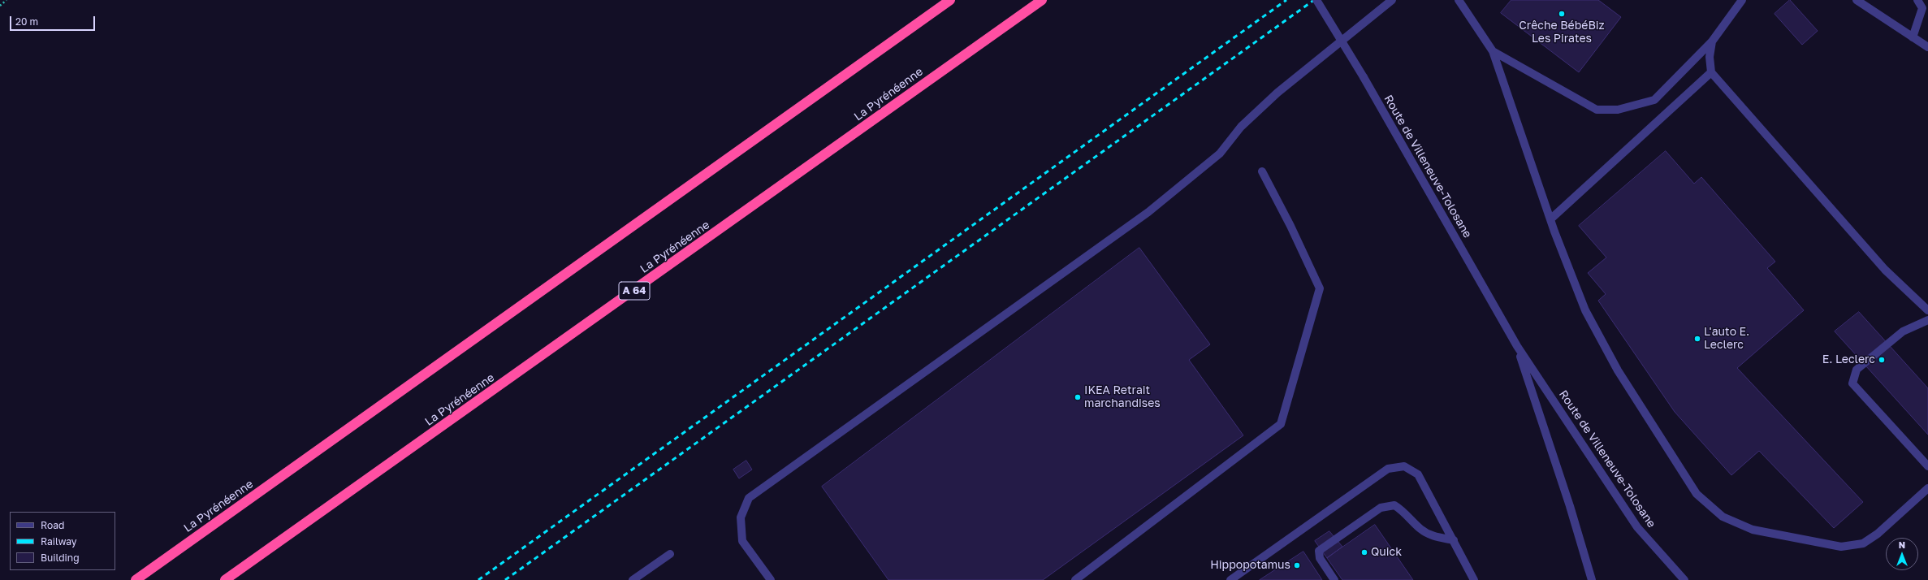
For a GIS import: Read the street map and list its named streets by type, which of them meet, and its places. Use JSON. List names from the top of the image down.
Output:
{
  "streets": {
    "highway": ["La Pyrénéenne", "A 64"],
    "street": ["Route de Villeneuve-Tolosane"]
  },
  "places": [
    "Crêche BébéBiz Les Pirates",
    "L'auto E. Leclerc",
    "E. Leclerc",
    "IKEA Retrait marchandises",
    "Quick",
    "Hippopotamus"
  ],
  "legend": ["Road", "Railway", "Building"],
  "scale_bar": "20 m",
  "north": "top"
}
